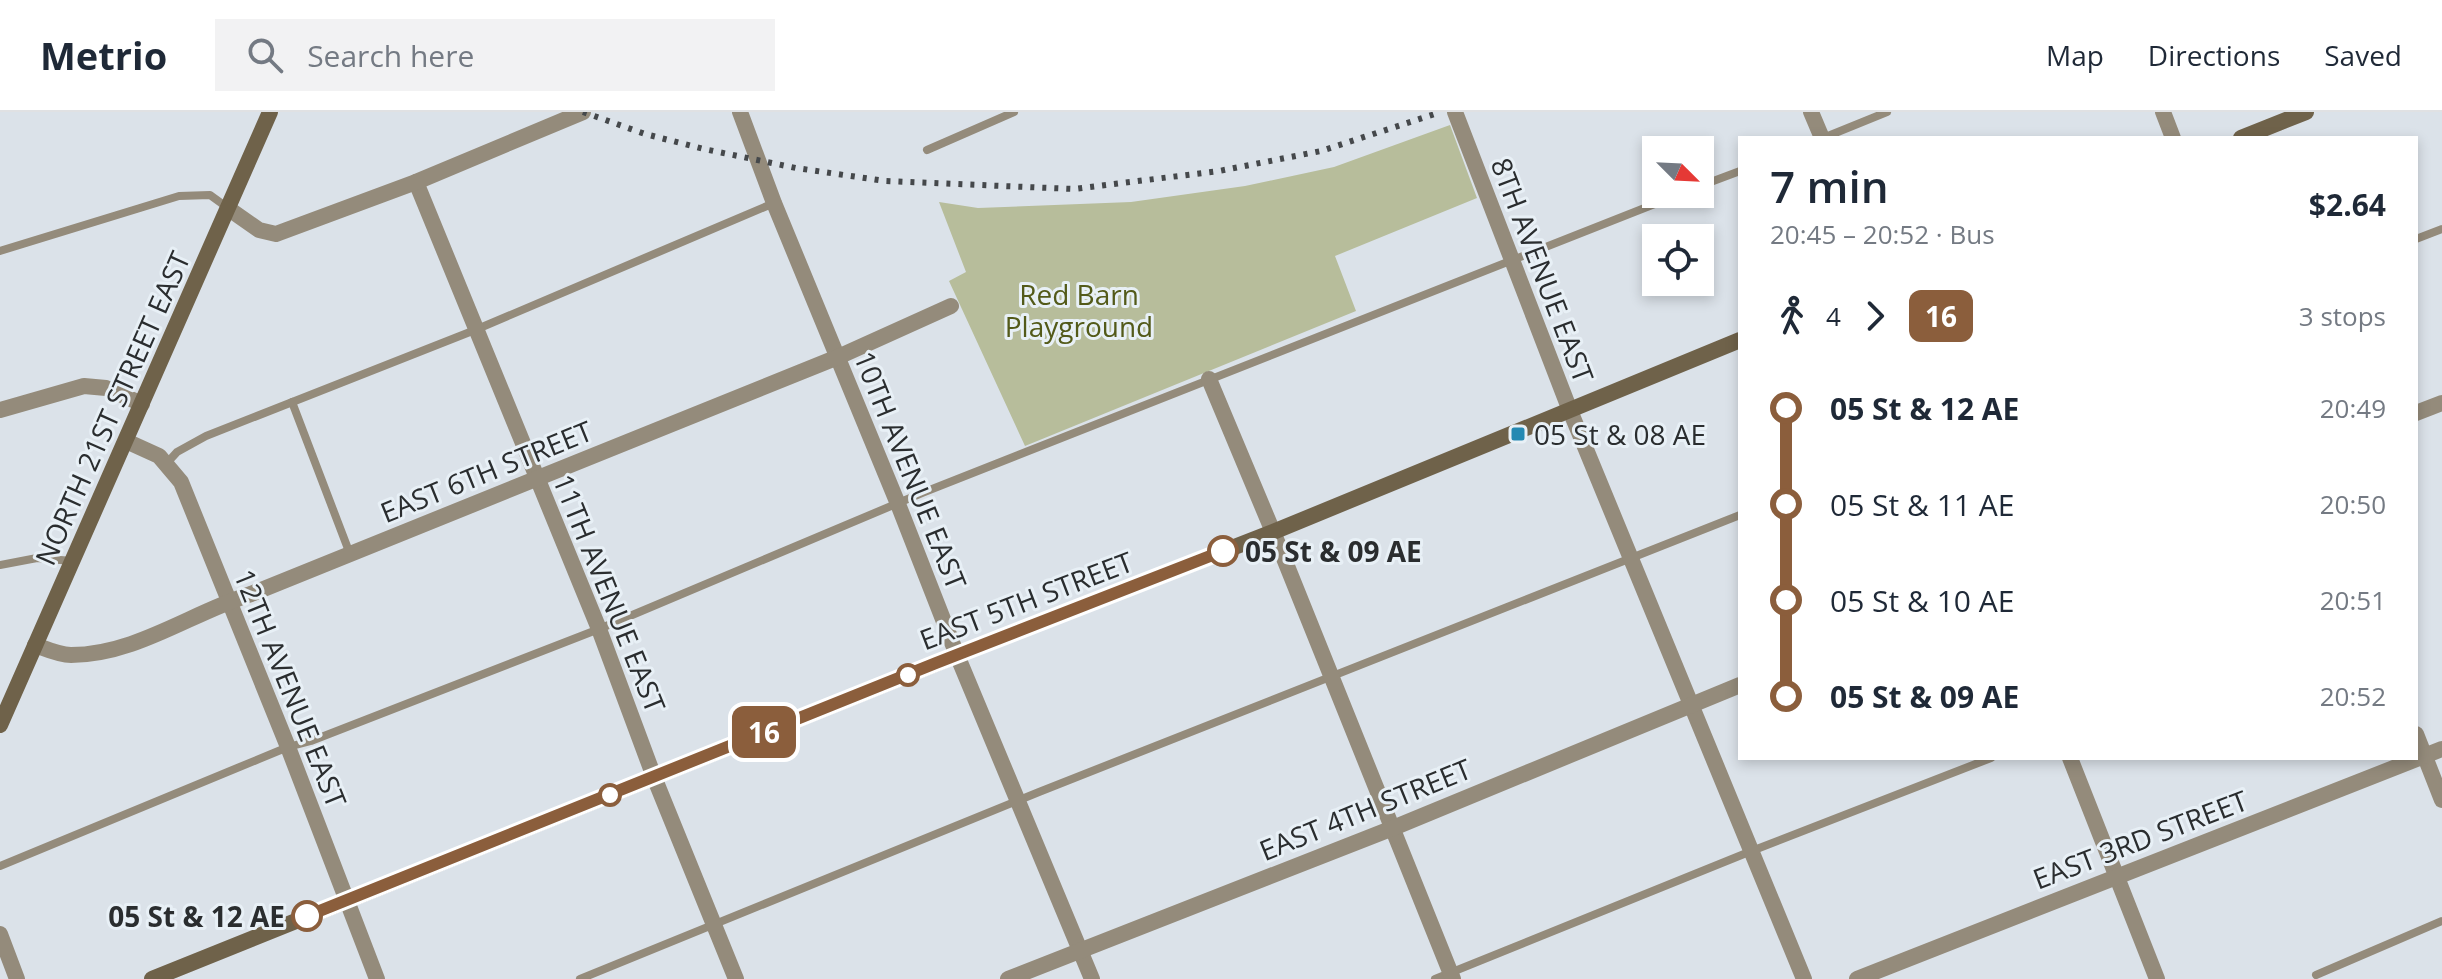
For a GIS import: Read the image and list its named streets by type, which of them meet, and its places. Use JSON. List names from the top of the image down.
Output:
{
  "streets": {
    "street": [
      "8TH AVENUE EAST",
      "NORTH 21ST STREET EAST",
      "10TH AVENUE EAST",
      "EAST 6TH STREET",
      "11TH AVENUE EAST",
      "EAST 5TH STREET",
      "12TH AVENUE EAST",
      "EAST 4TH STREET",
      "EAST 3RD STREET"
    ]
  },
  "crossings": [
    ["8TH AVENUE EAST", "EAST 5TH STREET"],
    ["8TH AVENUE EAST", "EAST 4TH STREET"],
    ["NORTH 21ST STREET EAST", "EAST 6TH STREET"],
    ["10TH AVENUE EAST", "EAST 6TH STREET"],
    ["10TH AVENUE EAST", "EAST 5TH STREET"],
    ["10TH AVENUE EAST", "EAST 4TH STREET"],
    ["EAST 6TH STREET", "11TH AVENUE EAST"],
    ["EAST 6TH STREET", "12TH AVENUE EAST"],
    ["11TH AVENUE EAST", "EAST 5TH STREET"],
    ["EAST 5TH STREET", "12TH AVENUE EAST"]
  ],
  "parks": ["Red Barn Playground"],
  "places": {
    "transit": ["05 St & 08 AE"],
    "other": ["05 St & 09 AE", "05 St & 12 AE"]
  },
  "lines": ["bus line 16"],
  "north": "bottom right",
  "page": {
    "header": "Metrio",
    "search": "Search here",
    "nav": ["Map", "Directions", "Saved"],
    "on_map": "16",
    "heading": ["7 min", "20:45 – 20:52 · Bus", "$2.64"],
    "legs": ["4", "16", "3 stops"],
    "list": [
      {
        "name": "05 St & 12 AE",
        "value": "20:49"
      },
      {
        "name": "05 St & 11 AE",
        "value": "20:50"
      },
      {
        "name": "05 St & 10 AE",
        "value": "20:51"
      },
      {
        "name": "05 St & 09 AE",
        "value": "20:52"
      }
    ]
  }
}
